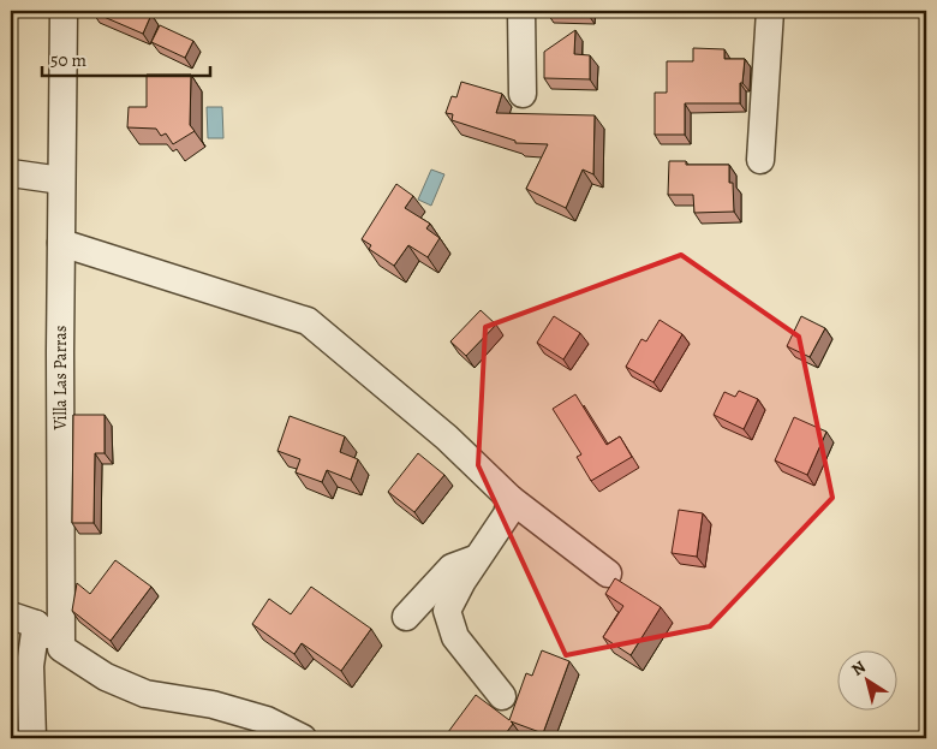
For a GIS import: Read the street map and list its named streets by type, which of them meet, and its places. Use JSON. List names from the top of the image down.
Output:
{
  "streets": {
    "street": ["Villa Las Parras"]
  },
  "scale_bar": "50 m",
  "north": "top left"
}
